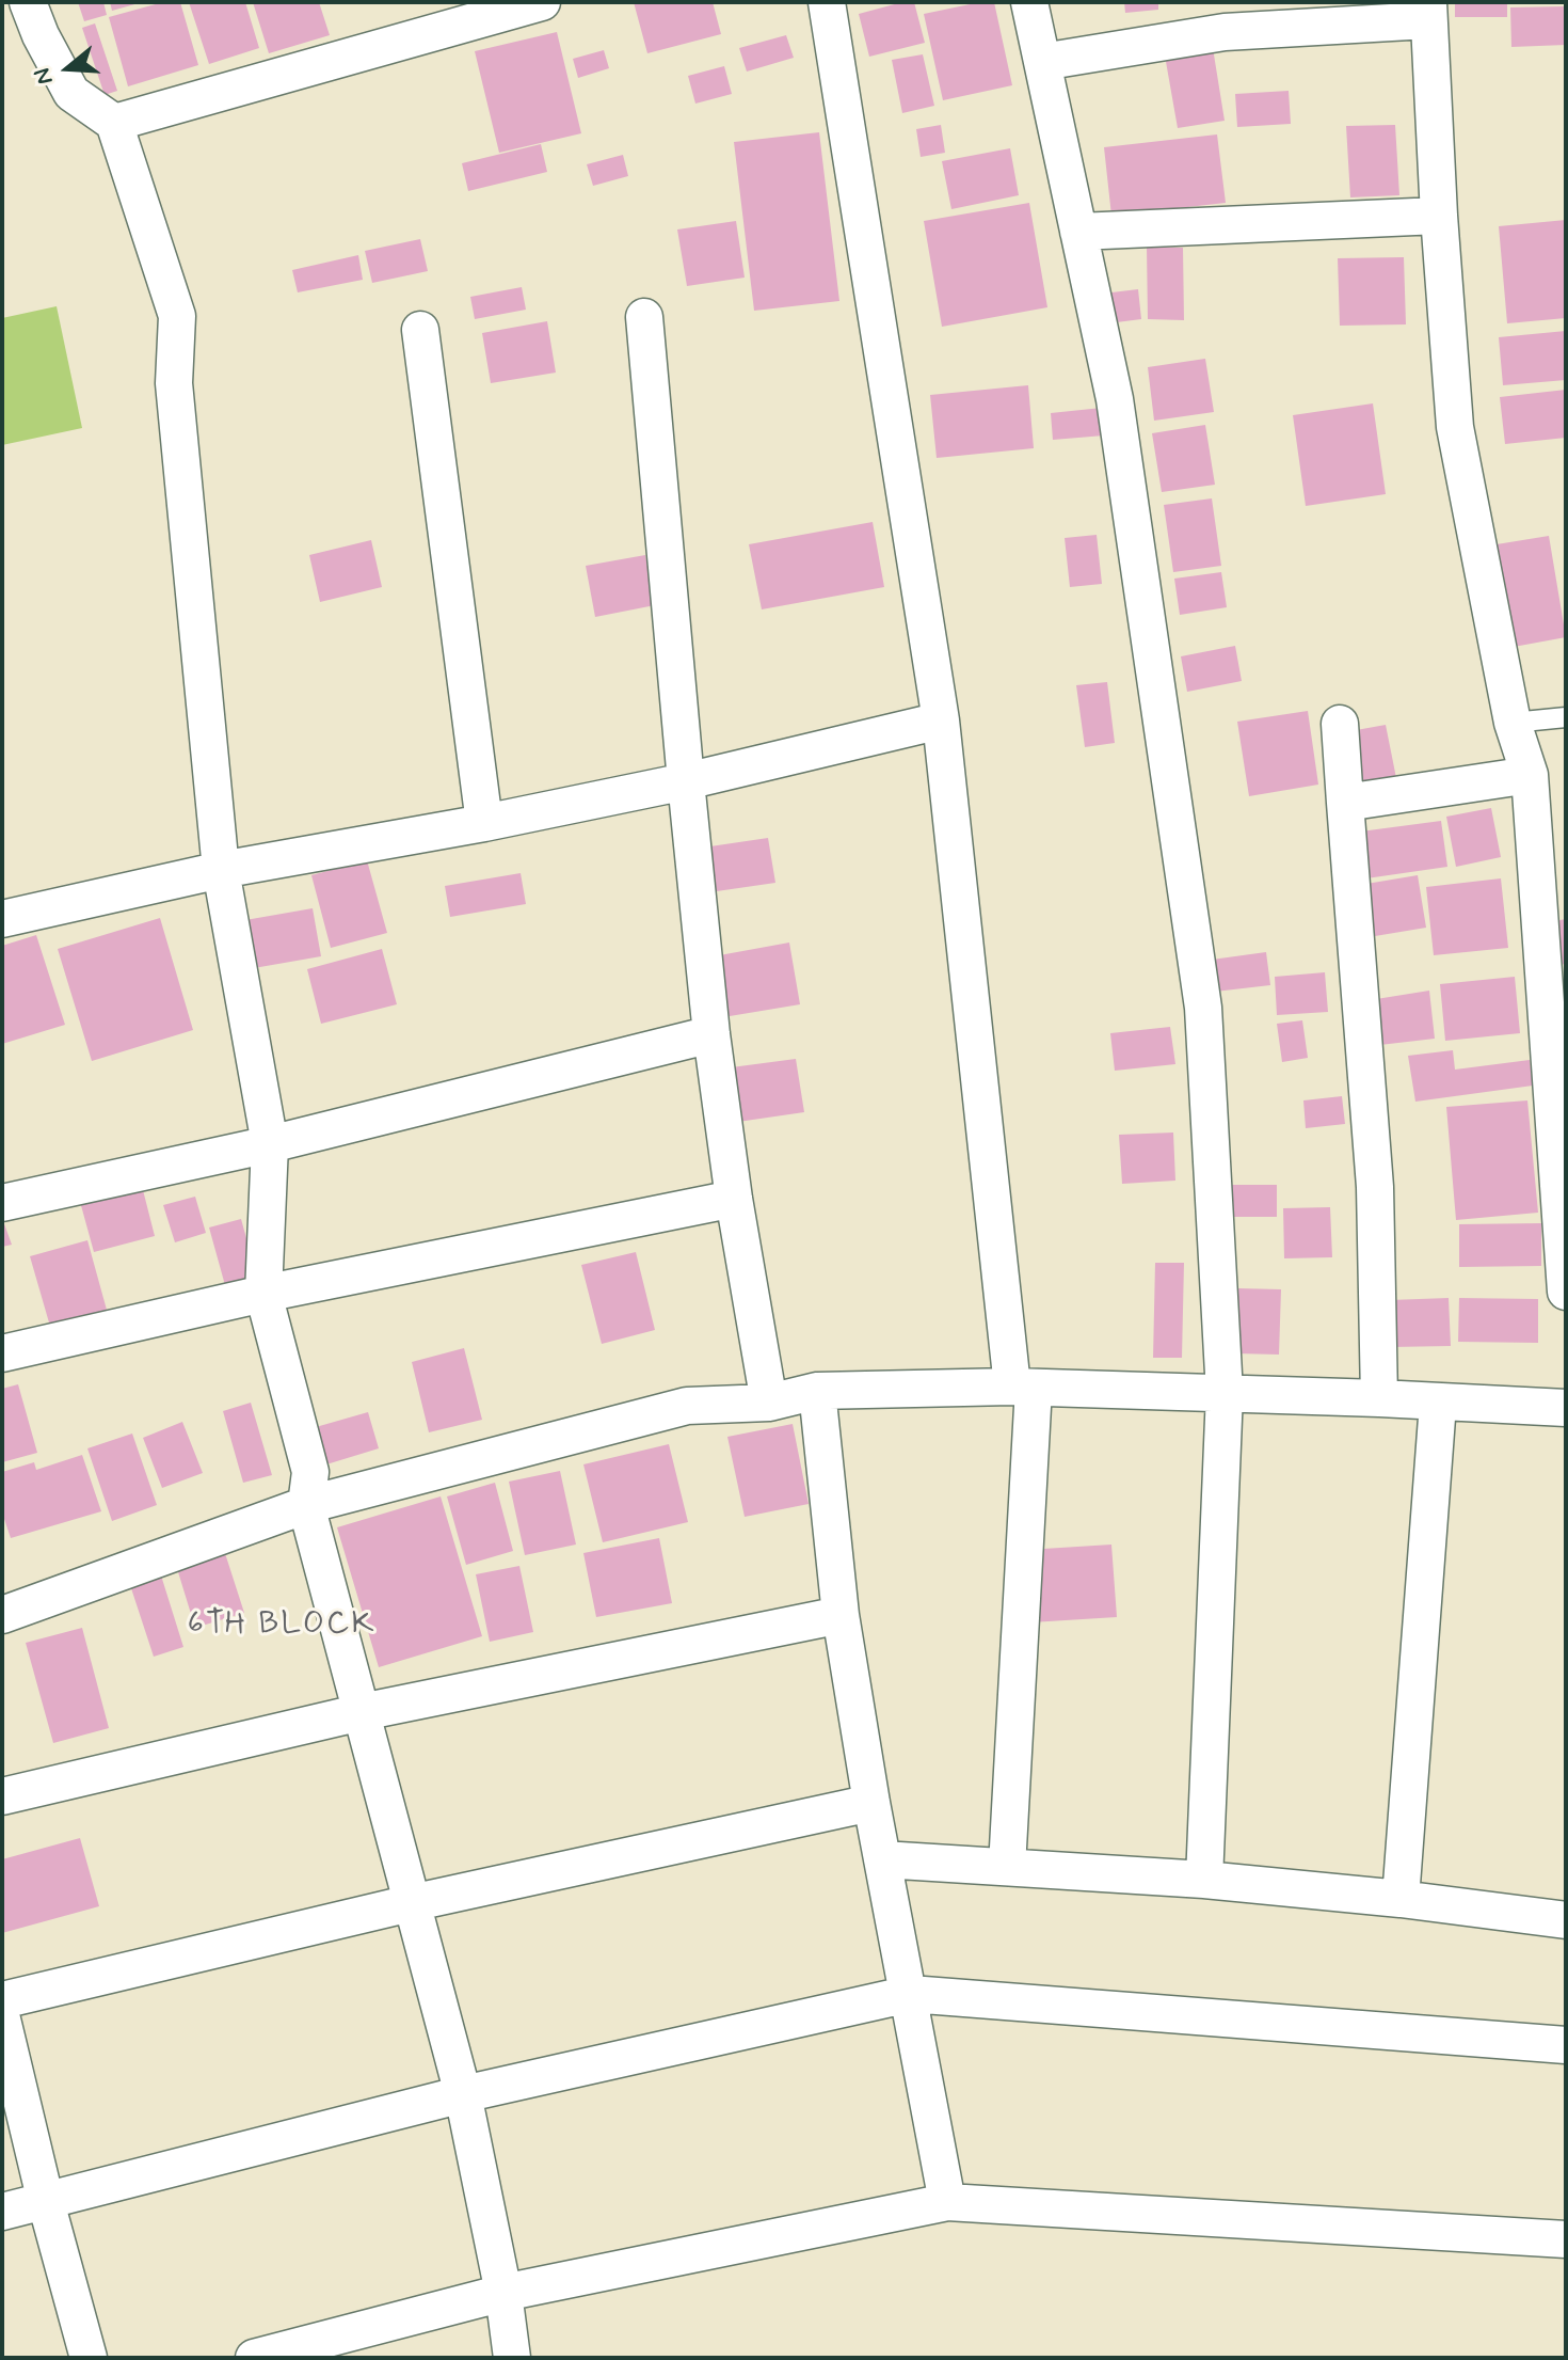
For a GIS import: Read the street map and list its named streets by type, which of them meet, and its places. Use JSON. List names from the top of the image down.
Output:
{
  "districts": ["6TH BLOCK"],
  "north": "left"
}
